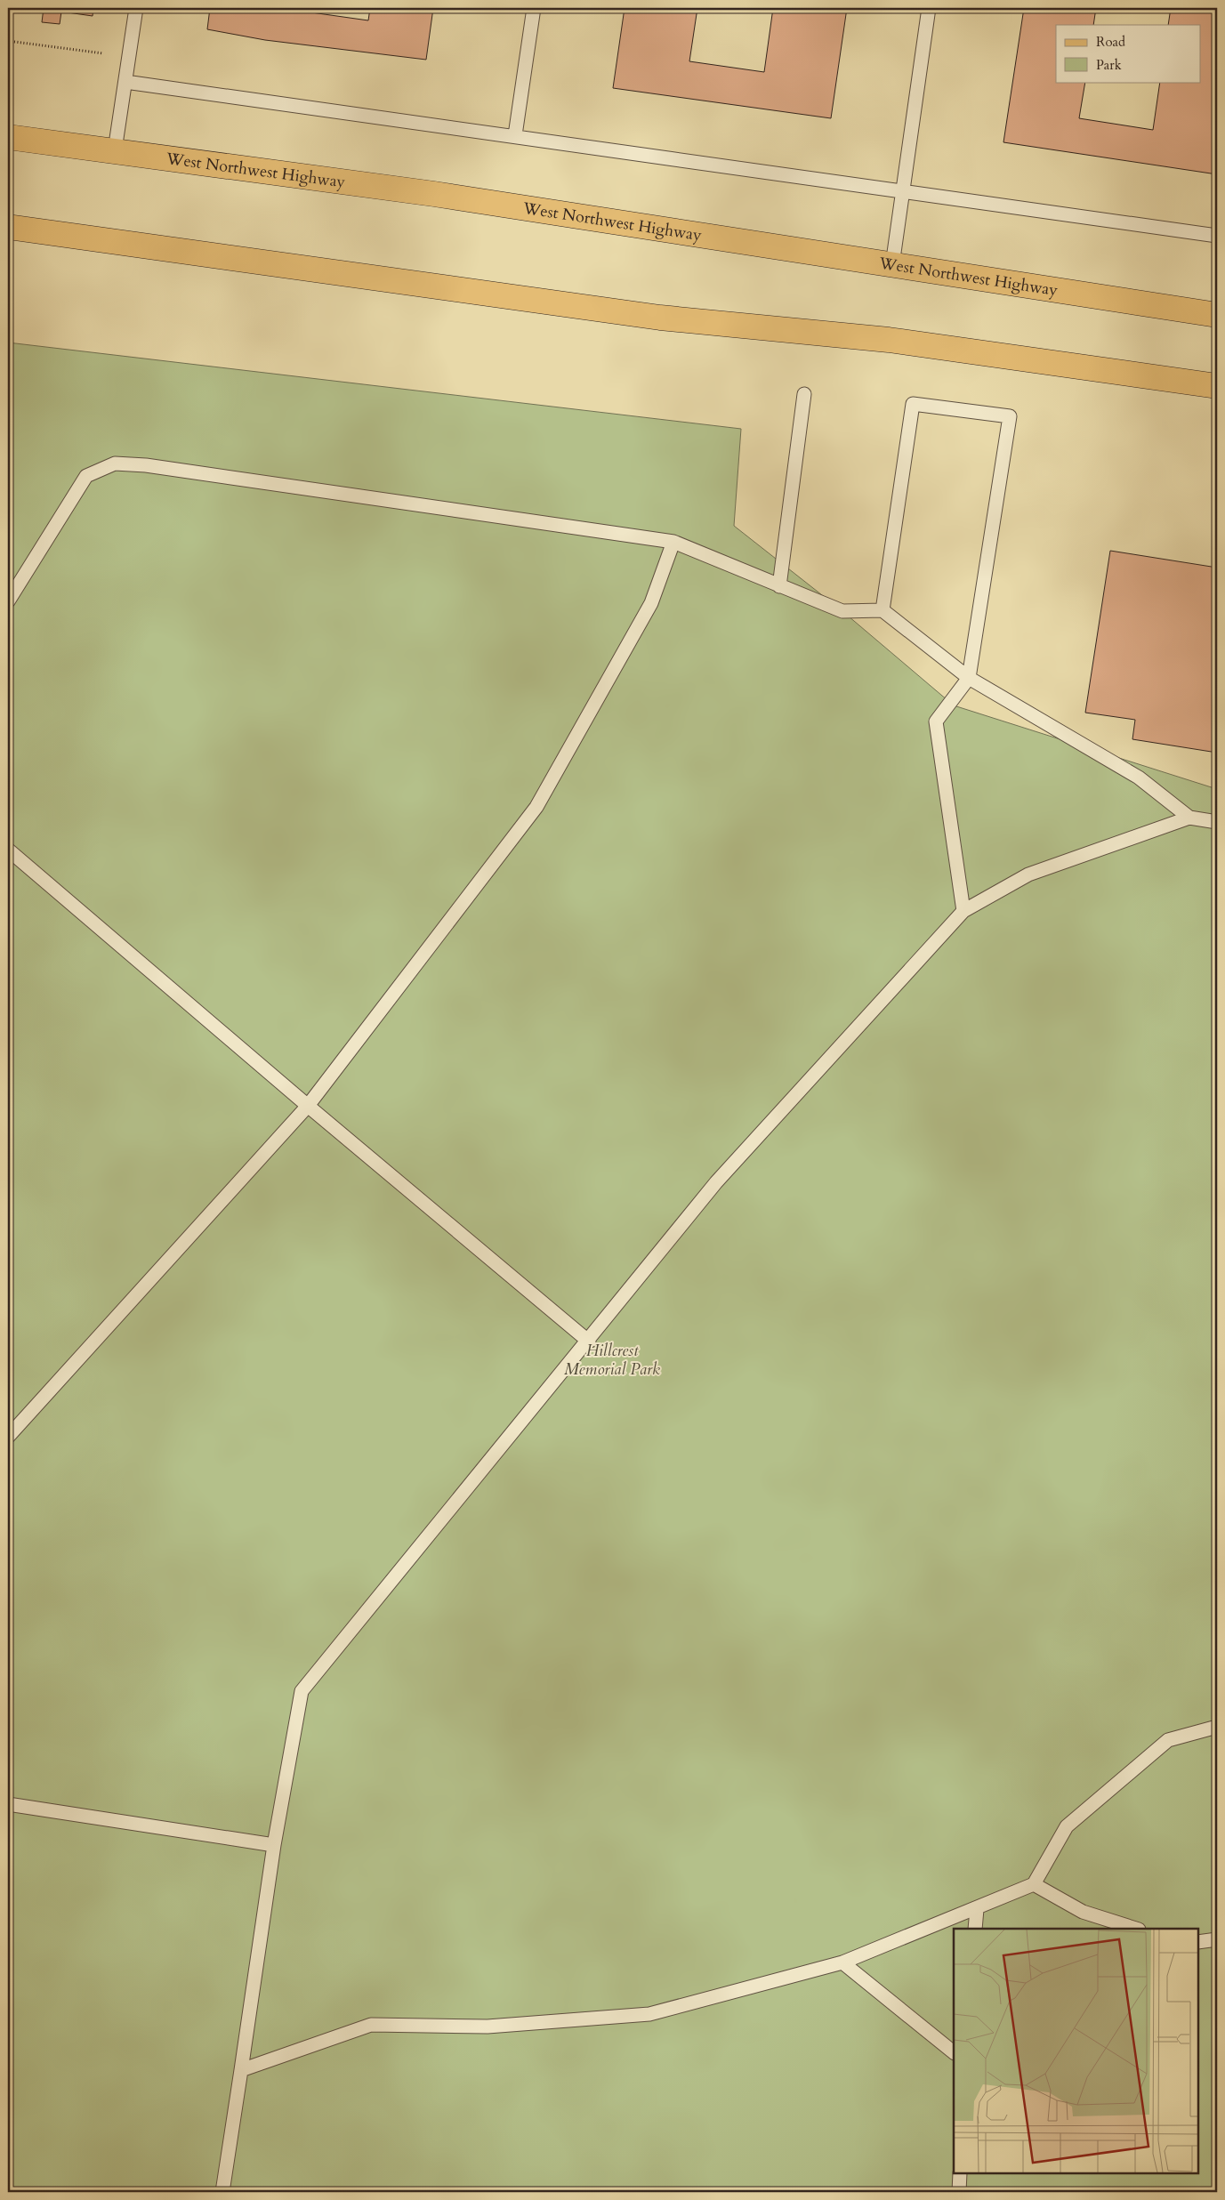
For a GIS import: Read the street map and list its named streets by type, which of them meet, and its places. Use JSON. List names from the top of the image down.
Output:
{
  "streets": {
    "main road": ["West Northwest Highway"]
  },
  "parks": ["Hillcrest Memorial Park"],
  "legend": ["Road", "Park"]
}
